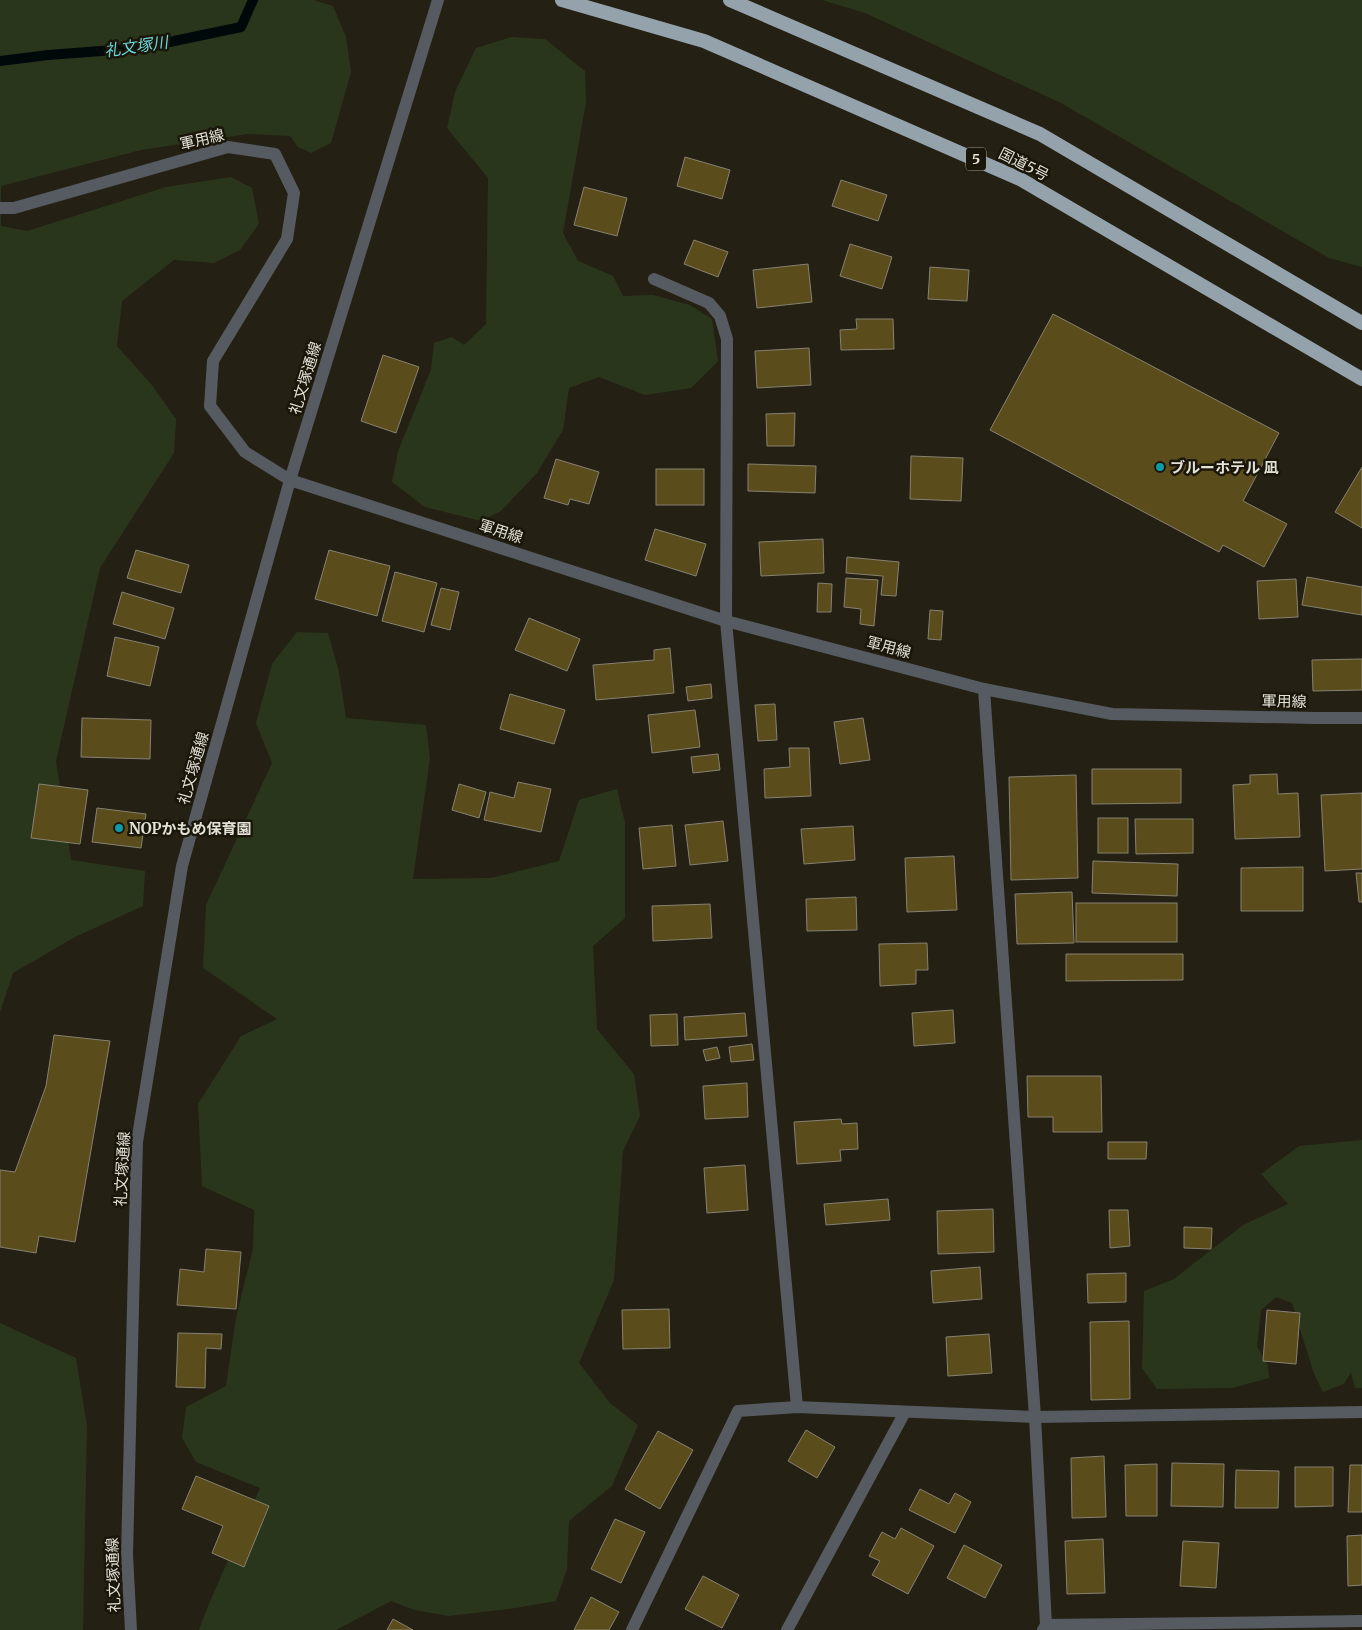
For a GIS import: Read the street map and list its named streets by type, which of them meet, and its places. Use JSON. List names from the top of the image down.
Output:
{
  "streets": {
    "highway": ["5", "国道5号"],
    "street": ["軍用線", "礼文塚通線"]
  },
  "crossings": [
    ["軍用線", "礼文塚通線"]
  ],
  "water": ["礼文塚川"],
  "places": ["ブルーホテル 凪", "NOPかもめ保育園"]
}
